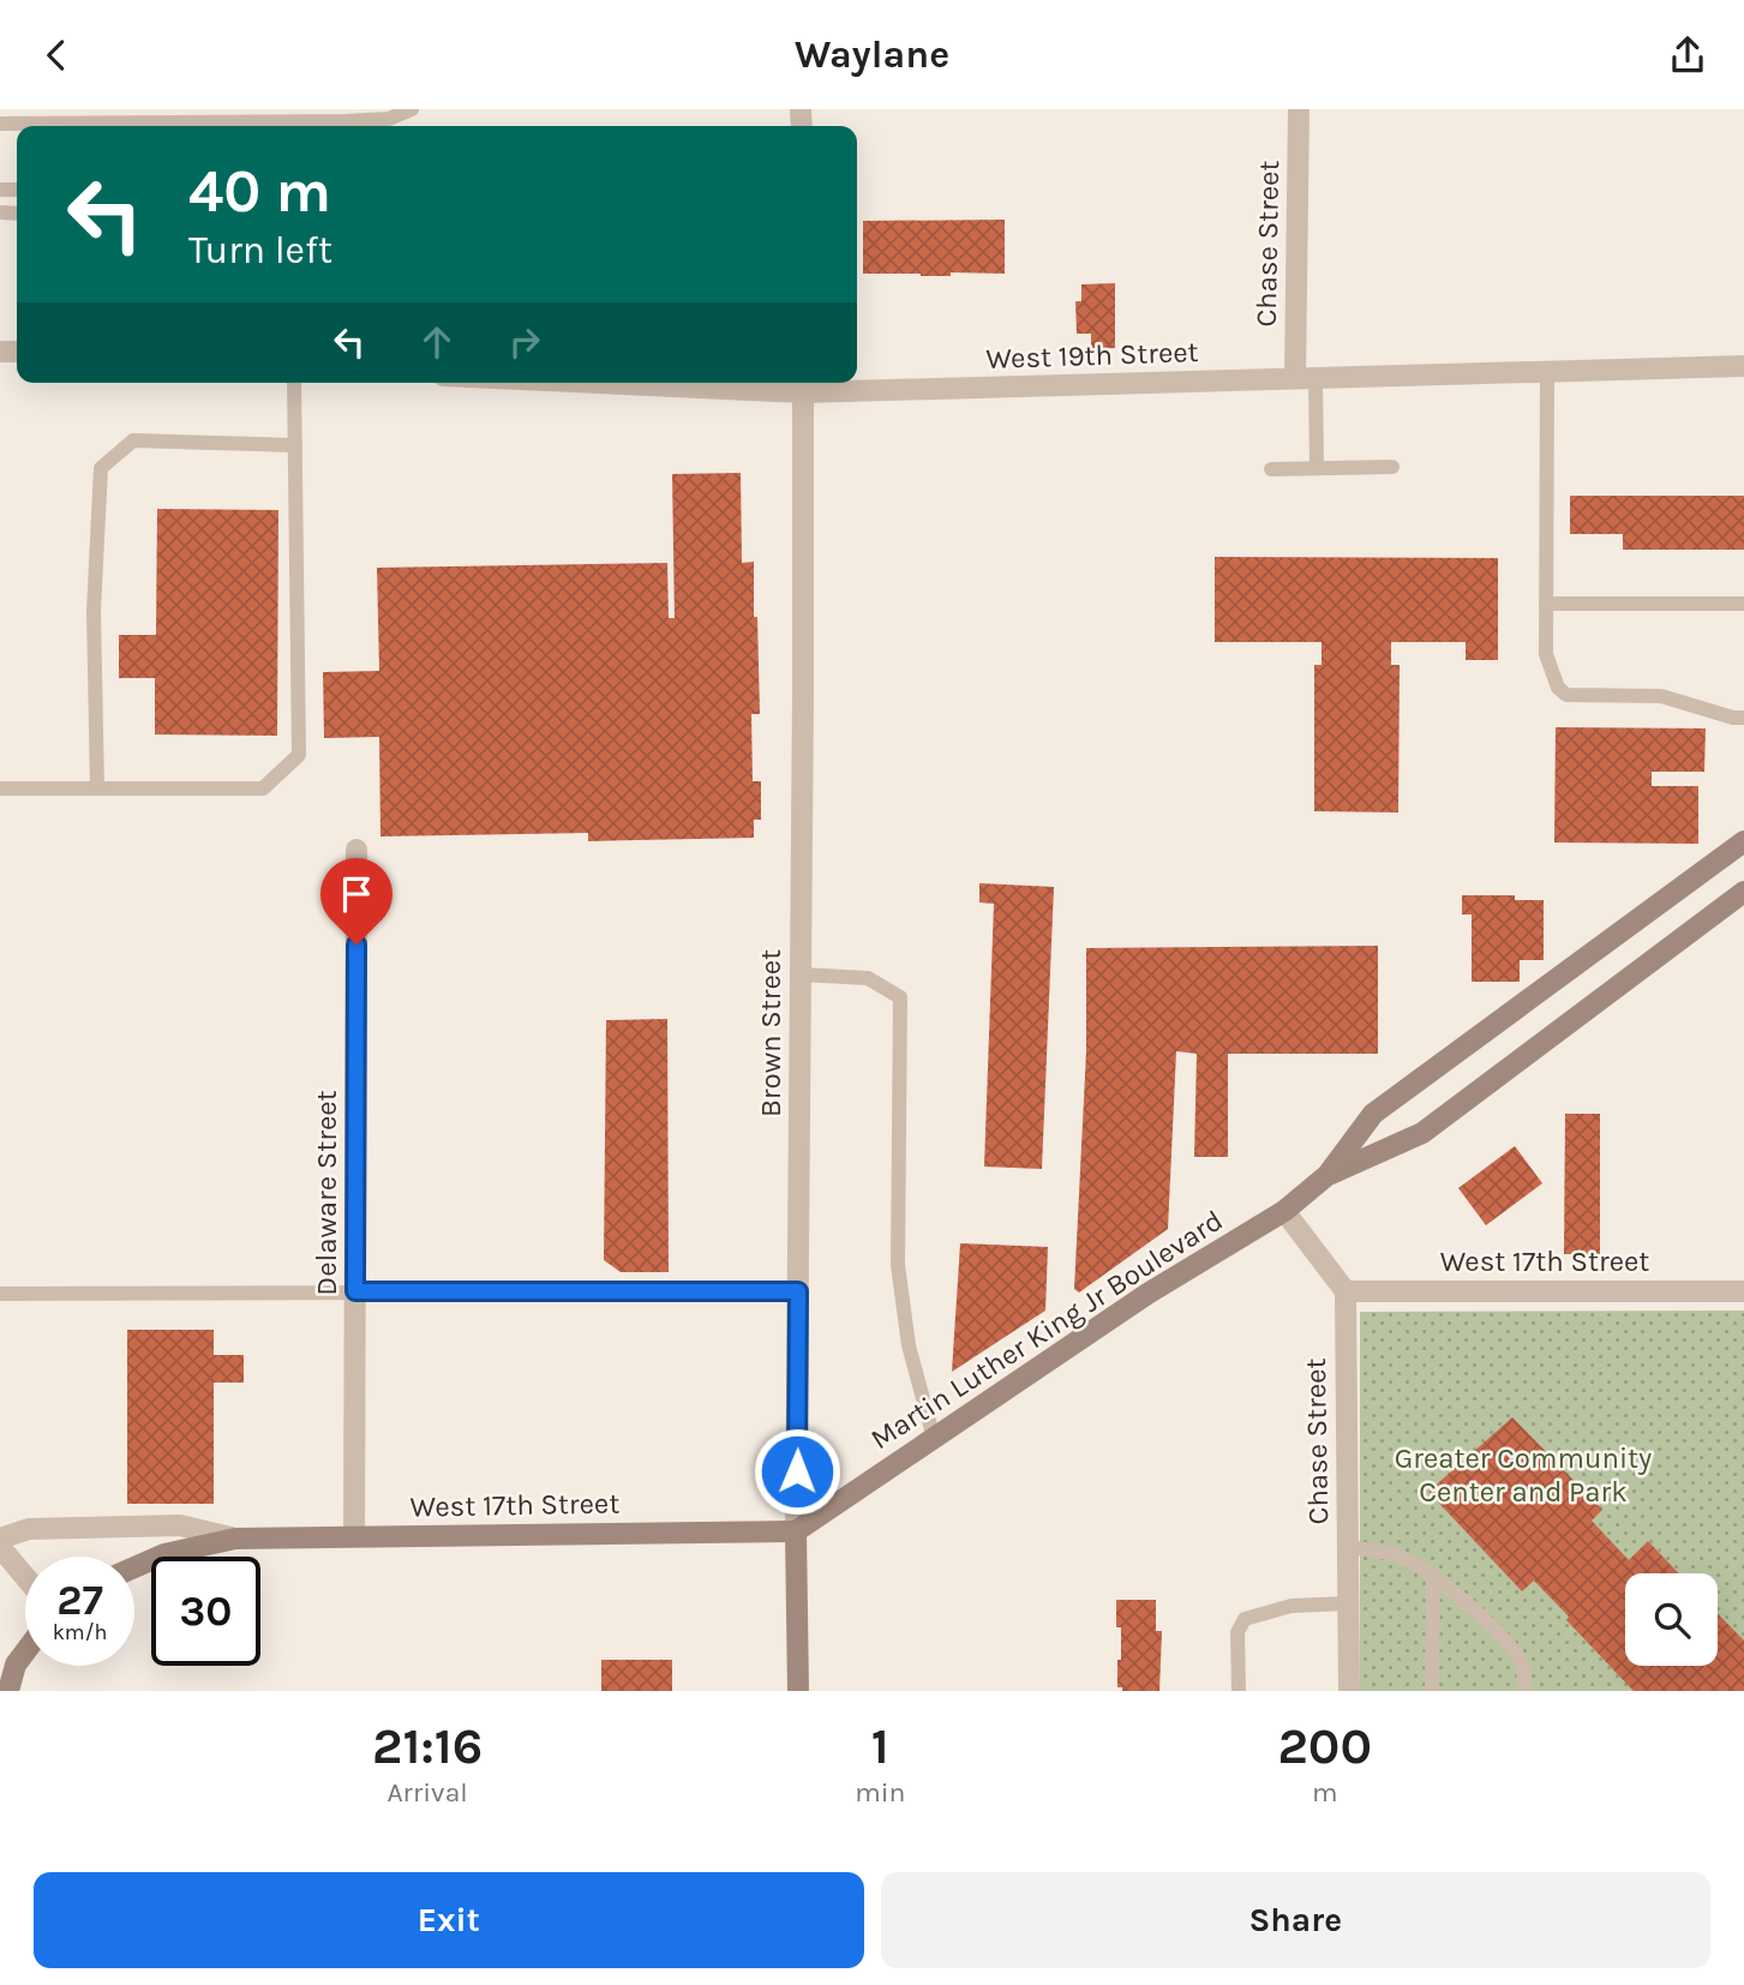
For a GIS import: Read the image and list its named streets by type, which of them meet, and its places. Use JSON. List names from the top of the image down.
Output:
{
  "streets": {
    "main road": ["Brown Street", "West 17th Street", "Martin Luther King Jr Boulevard"],
    "street": ["Chase Street", "West 19th Street", "Delaware Street"]
  },
  "crossings": [
    ["Chase Street", "West 19th Street"],
    ["Chase Street", "West 17th Street"],
    ["West 19th Street", "Brown Street"],
    ["Brown Street", "West 17th Street"],
    ["Brown Street", "Martin Luther King Jr Boulevard"],
    ["Delaware Street", "West 17th Street"],
    ["West 17th Street", "Martin Luther King Jr Boulevard"]
  ],
  "parks": ["Greater Community Center and Park"],
  "page": {
    "header": "Waylane",
    "turn": ["40 m", "Turn left"],
    "speed": "27 km/h",
    "limit": "30",
    "eta": [
      "21:16",
      "Arrival",
      "1",
      "min",
      "200",
      "m"
    ],
    "buttons": ["Exit", "Share"]
  }
}
